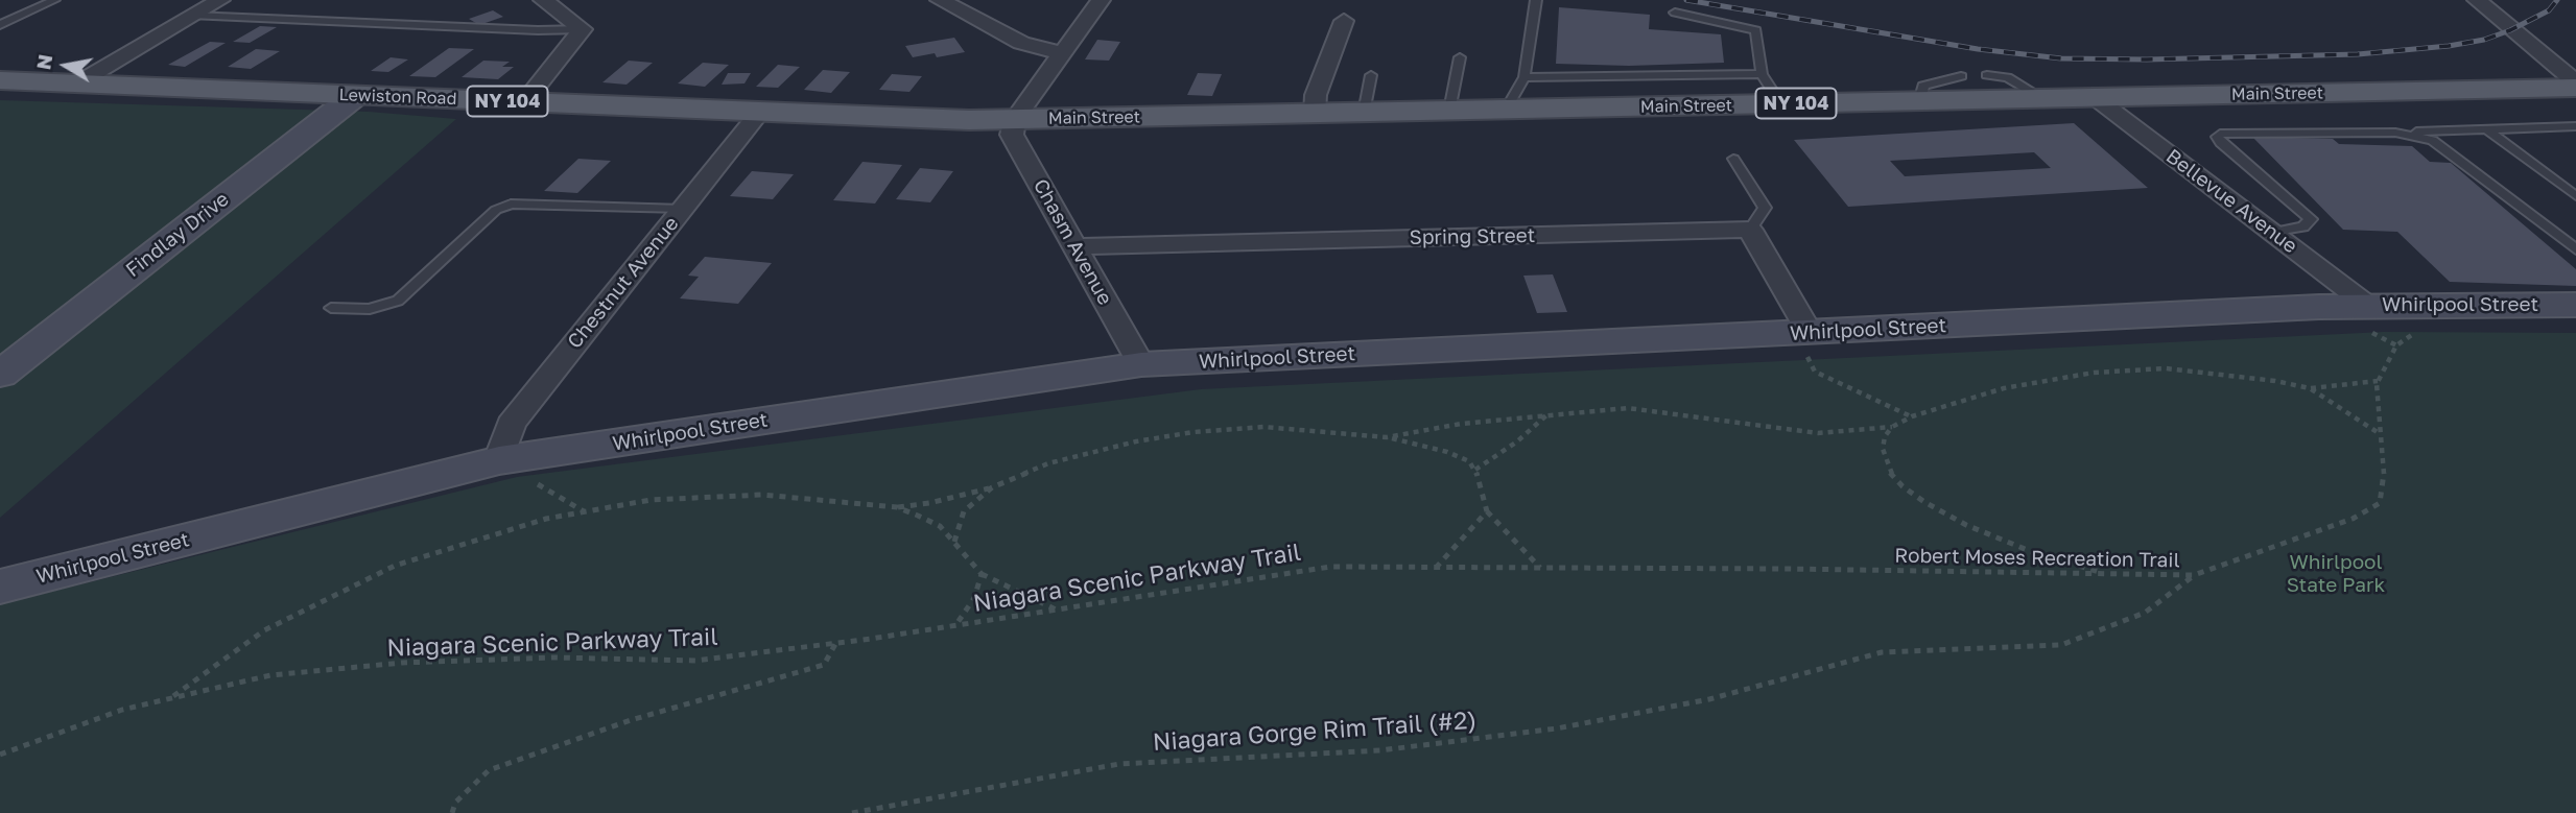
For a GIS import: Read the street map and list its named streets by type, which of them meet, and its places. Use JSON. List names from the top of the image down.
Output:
{
  "streets": {
    "main road": ["Main Street", "Lewiston Road", "NY 104"],
    "street": [
      "Bellevue Avenue",
      "Findlay Drive",
      "Spring Street",
      "Chasm Avenue",
      "Chestnut Avenue",
      "Whirlpool Street"
    ],
    "path": ["Robert Moses Recreation Trail", "Niagara Scenic Parkway Trail", "Niagara Gorge Rim Trail (#2)"]
  },
  "crossings": [
    ["Main Street", "Lewiston Road"],
    ["Main Street", "Bellevue Avenue"],
    ["Main Street", "Chasm Avenue"],
    ["Lewiston Road", "Findlay Drive"],
    ["Lewiston Road", "Chasm Avenue"],
    ["Lewiston Road", "Chestnut Avenue"],
    ["Bellevue Avenue", "Whirlpool Street"],
    ["Spring Street", "Chasm Avenue"],
    ["Chasm Avenue", "Whirlpool Street"],
    ["Chestnut Avenue", "Whirlpool Street"],
    ["Robert Moses Recreation Trail", "Niagara Scenic Parkway Trail"],
    ["Robert Moses Recreation Trail", "Niagara Gorge Rim Trail (#2)"]
  ],
  "parks": ["Whirlpool State Park"],
  "north": "left"
}
